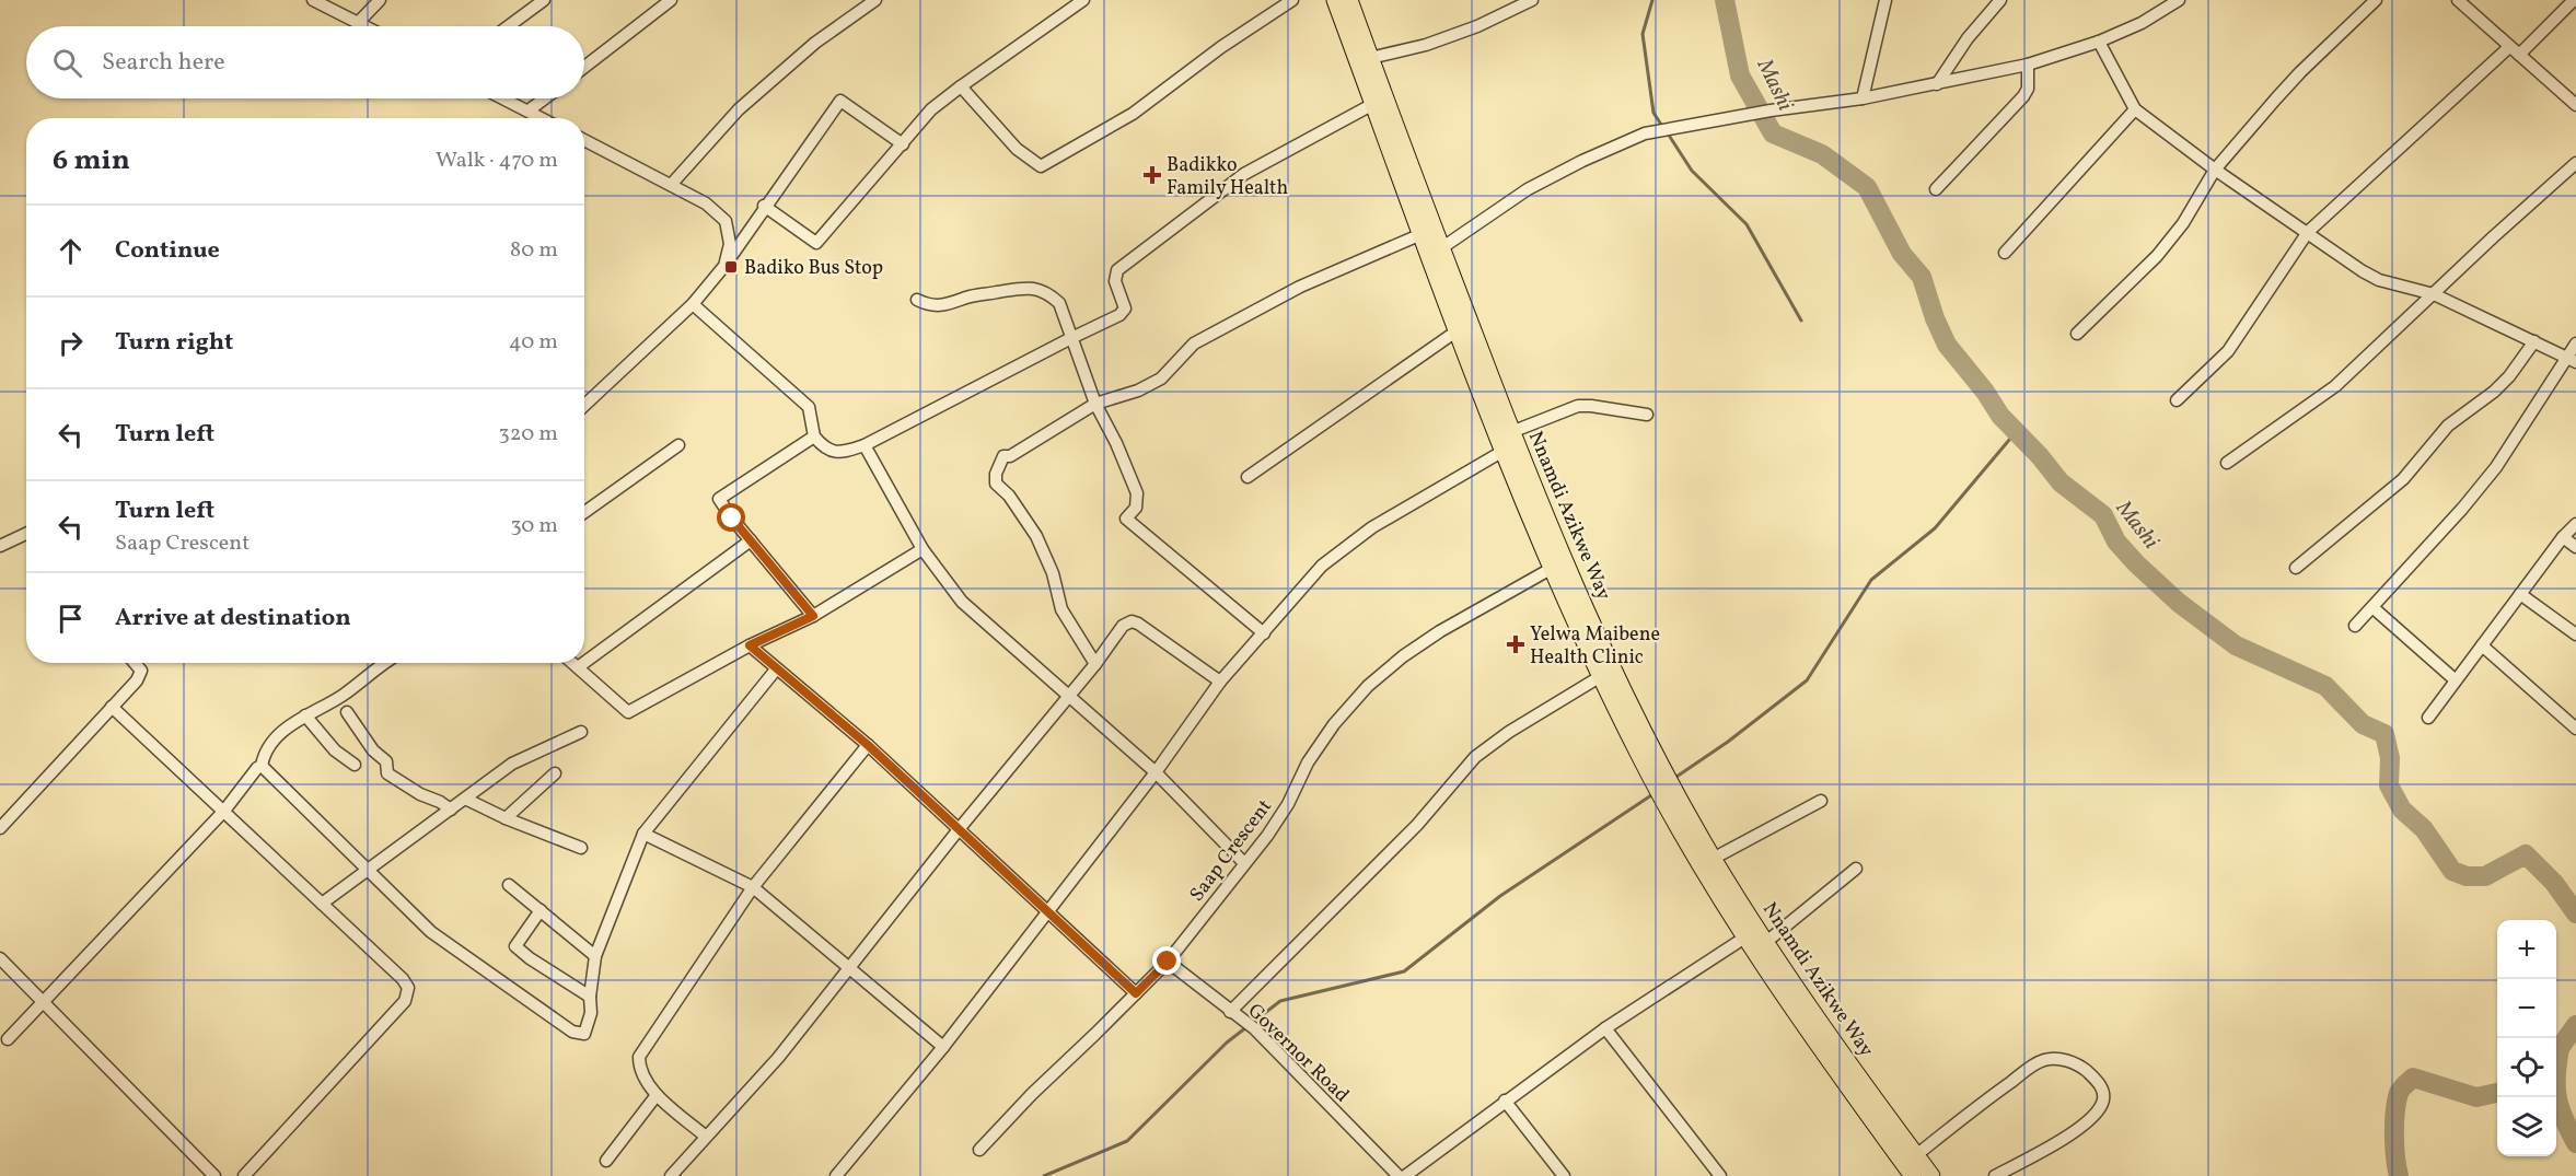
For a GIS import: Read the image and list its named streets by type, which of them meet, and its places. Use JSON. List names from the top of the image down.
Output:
{
  "streets": {
    "highway": ["Nnamdi Azikwe Way"],
    "street": ["Saap Crescent", "Governor Road"]
  },
  "crossings": [
    ["Nnamdi Azikwe Way", "Saap Crescent"],
    ["Saap Crescent", "Governor Road"]
  ],
  "water": ["Mashi"],
  "places": {
    "health": ["Badikko Family Health", "Yelwa Maibene Health Clinic"],
    "transit": ["Badiko Bus Stop"]
  },
  "page": {
    "search": "Search here",
    "heading": ["6 min", "Walk · 470 m"],
    "list": [
      ["Continue", "80 m"],
      ["Turn right", "40 m"],
      ["Turn left", "320 m"],
      ["Turn left", "Saap Crescent", "30 m"],
      "Arrive at destination"
    ],
    "map_buttons": ["+", "−"]
  }
}
